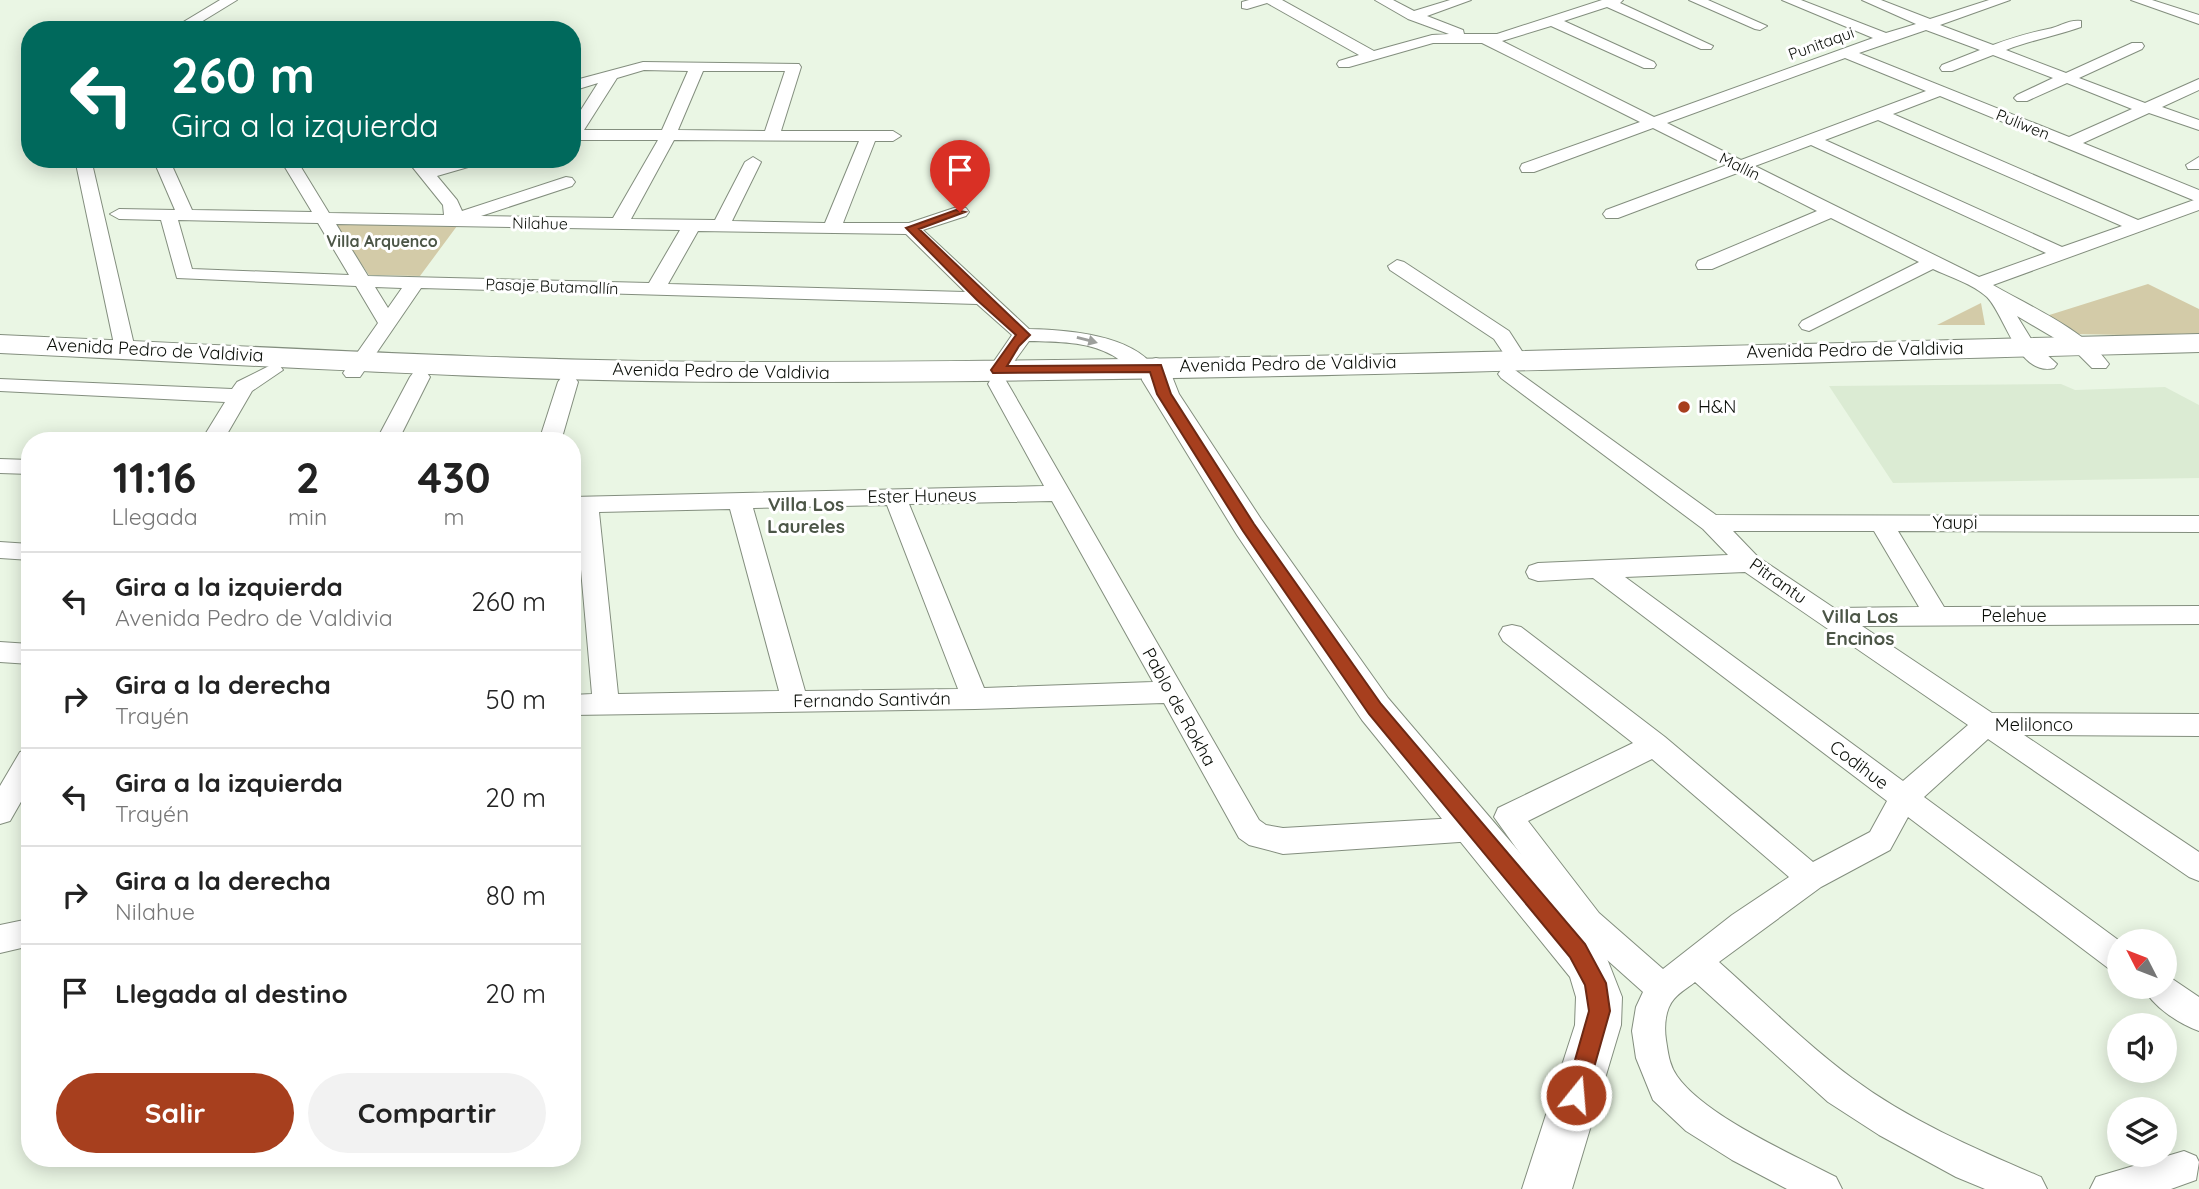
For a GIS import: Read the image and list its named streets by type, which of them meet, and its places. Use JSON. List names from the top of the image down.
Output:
{
  "streets": {
    "main road": ["Avenida Pedro de Valdivia"],
    "street": [
      "Punitaqui",
      "Puliwen",
      "Mallín",
      "Nilahue",
      "Pasaje Butamallín",
      "Ester Huneus",
      "Yaupi",
      "Pitrantu",
      "Pelehue",
      "Fernando Santiván",
      "Pablo de Rokha",
      "Melilonco",
      "Codihue"
    ]
  },
  "crossings": [
    ["Punitaqui", "Puliwen"],
    ["Punitaqui", "Mallín"],
    ["Mallín", "Avenida Pedro de Valdivia"],
    ["Nilahue", "Pasaje Butamallín"],
    ["Avenida Pedro de Valdivia", "Pitrantu"],
    ["Avenida Pedro de Valdivia", "Pablo de Rokha"],
    ["Ester Huneus", "Pablo de Rokha"],
    ["Yaupi", "Pitrantu"],
    ["Pitrantu", "Pelehue"],
    ["Pitrantu", "Melilonco"],
    ["Fernando Santiván", "Pablo de Rokha"],
    ["Melilonco", "Codihue"]
  ],
  "districts": ["Villa Arquenco", "Villa Los Laureles", "Villa Los Encinos"],
  "places": ["H&N"],
  "north": "top left",
  "page": {
    "turn": ["260 m", "Gira a la izquierda"],
    "eta": [
      "11:16",
      "Llegada",
      "2",
      "min",
      "430",
      "m"
    ],
    "list": [
      {
        "name": "Gira a la izquierda",
        "note": "Avenida Pedro de Valdivia",
        "value": "260 m"
      },
      {
        "name": "Gira a la derecha",
        "note": "Trayén",
        "value": "50 m"
      },
      {
        "name": "Gira a la izquierda",
        "note": "Trayén",
        "value": "20 m"
      },
      {
        "name": "Gira a la derecha",
        "note": "Nilahue",
        "value": "80 m"
      },
      {
        "name": "Llegada al destino",
        "value": "20 m"
      }
    ],
    "buttons": ["Salir", "Compartir"]
  }
}
